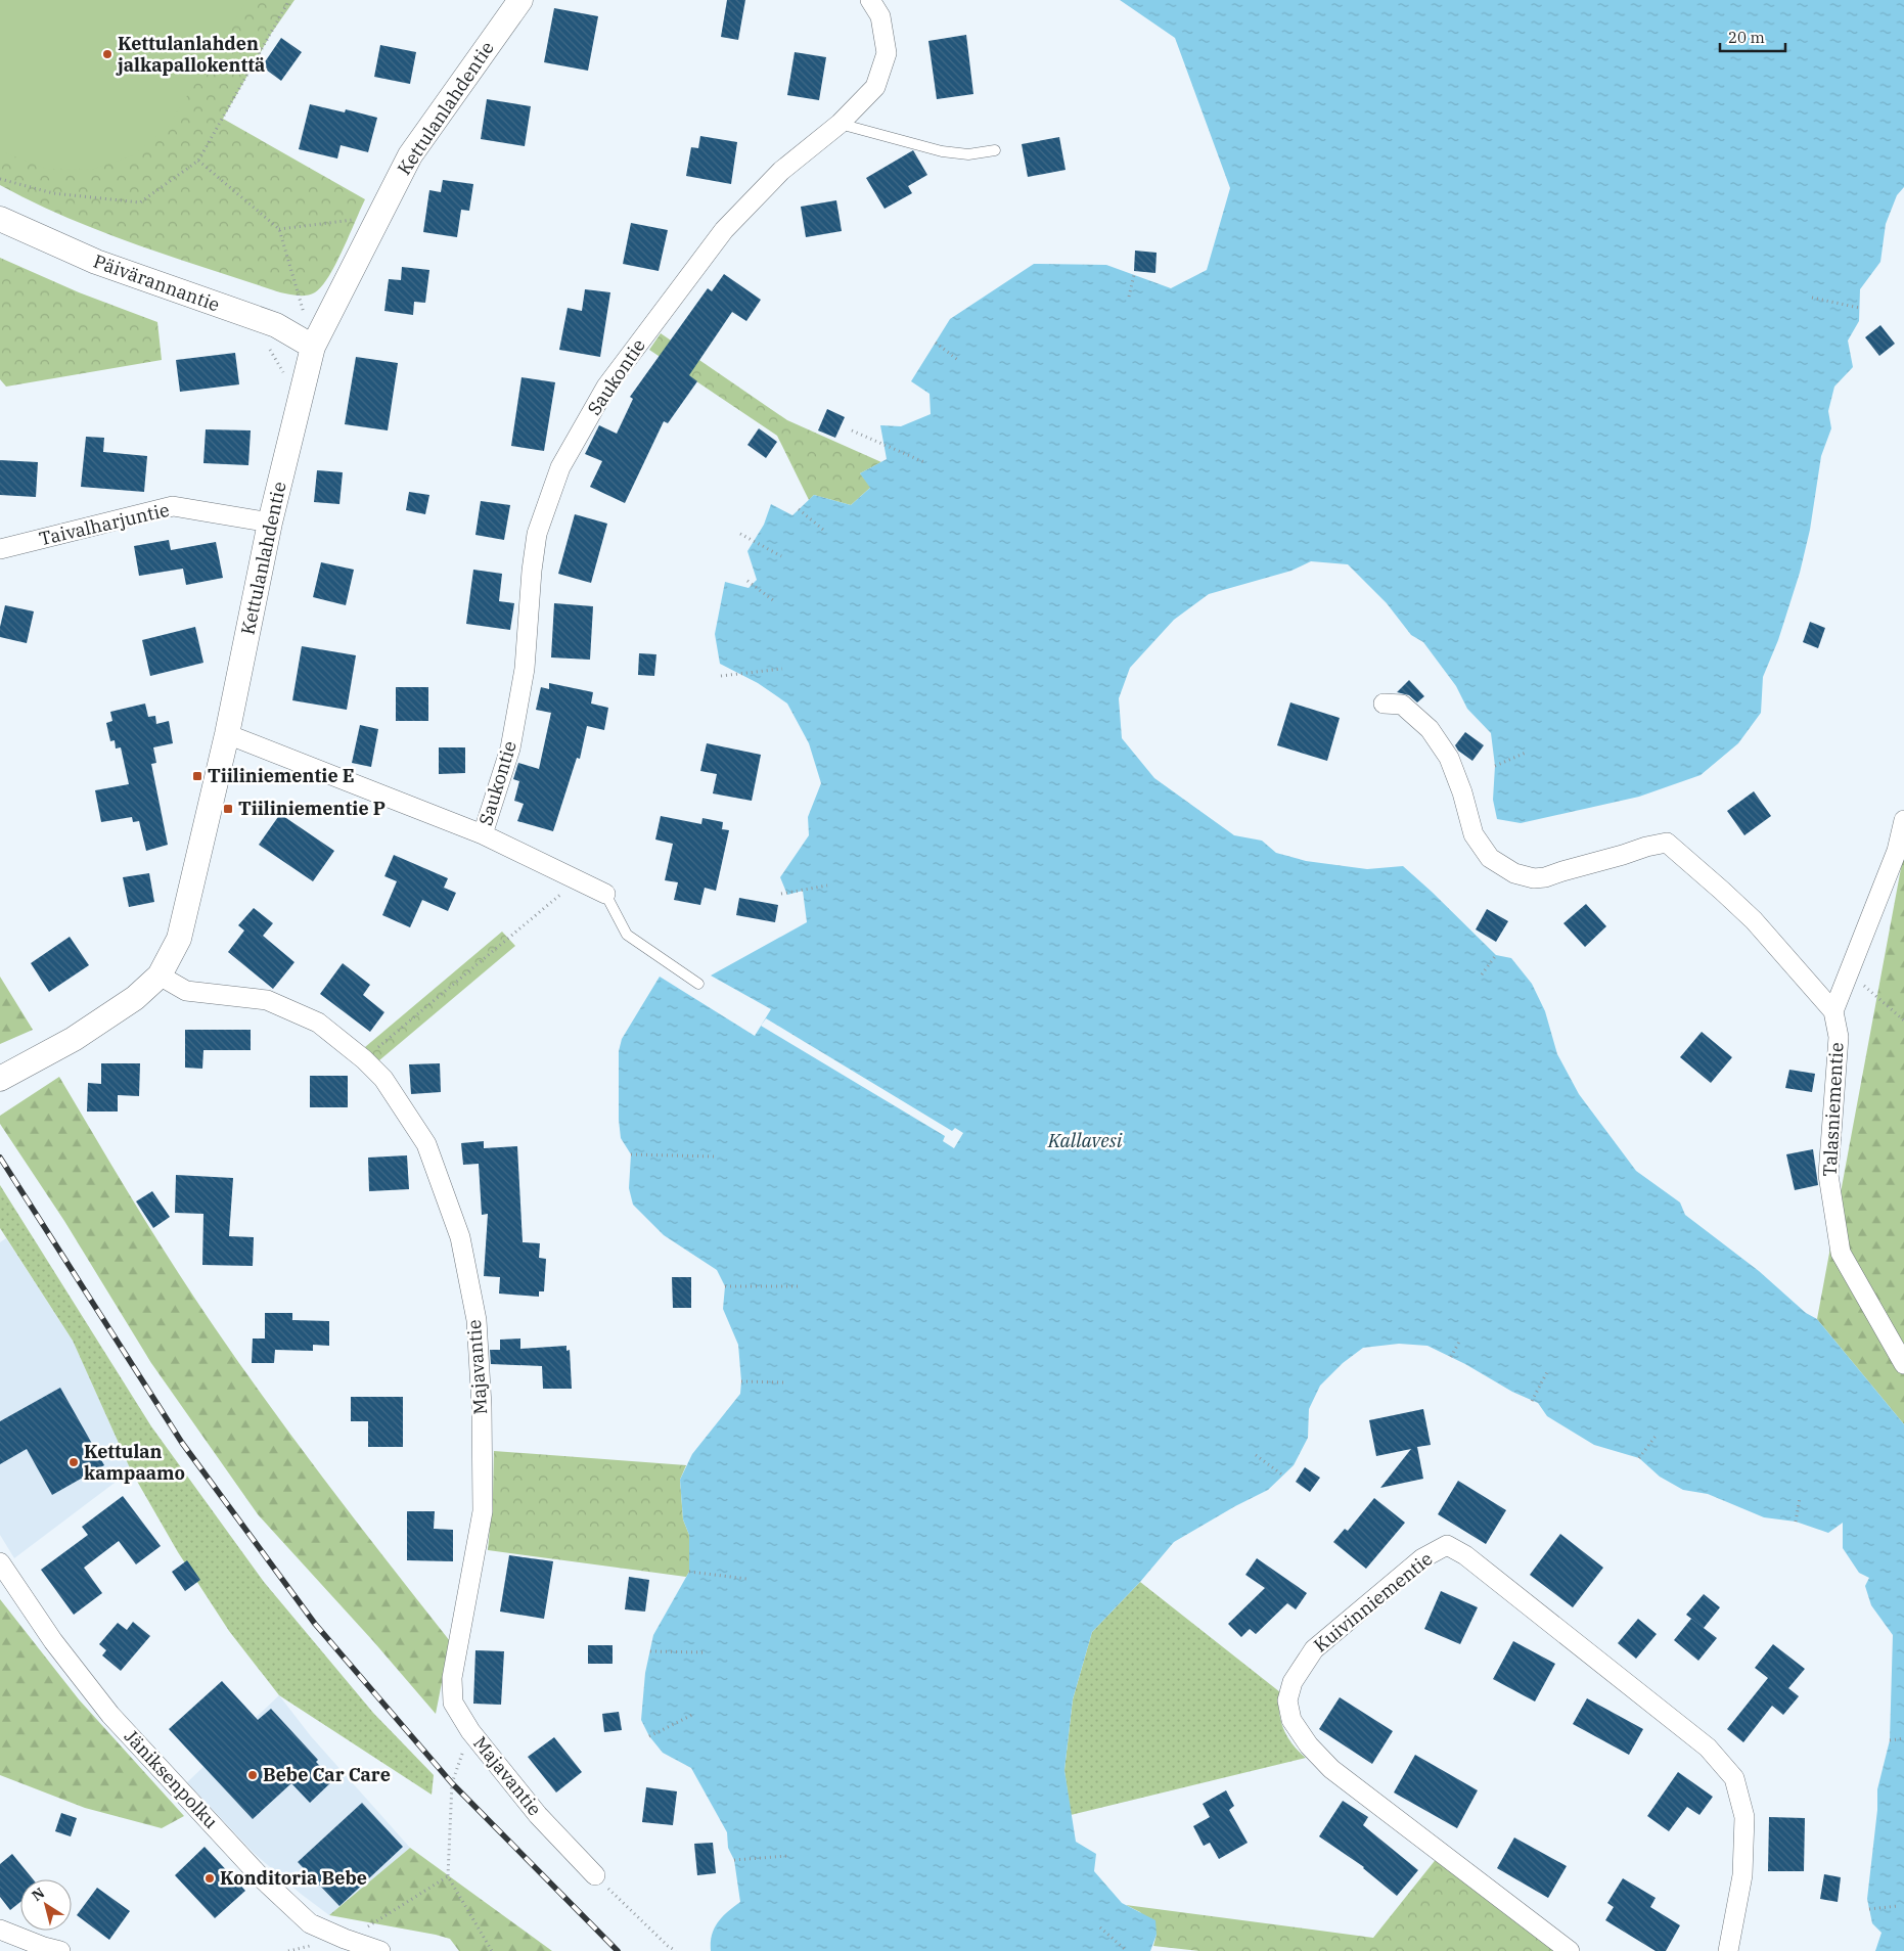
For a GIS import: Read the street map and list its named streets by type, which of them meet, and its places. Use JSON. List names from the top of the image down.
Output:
{
  "streets": {
    "street": [
      "Kettulanlahdentie",
      "Päivärannantie",
      "Saukontie",
      "Taivalharjuntie",
      "Talasniementie",
      "Majavantie",
      "Kuivinniementie",
      "Jäniksenpolku"
    ]
  },
  "crossings": [
    ["Kettulanlahdentie", "Päivärannantie"],
    ["Kettulanlahdentie", "Taivalharjuntie"],
    ["Kettulanlahdentie", "Majavantie"]
  ],
  "water": ["Kallavesi"],
  "places": {
    "other": [
      "Kettulanlahden jalkapallokenttä",
      "Kettulan kampaamo",
      "Bebe Car Care",
      "Konditoria Bebe"
    ],
    "transit": ["Tiiliniementie E", "Tiiliniementie P"]
  },
  "scale_bar": "20 m",
  "north": "top left"
}
